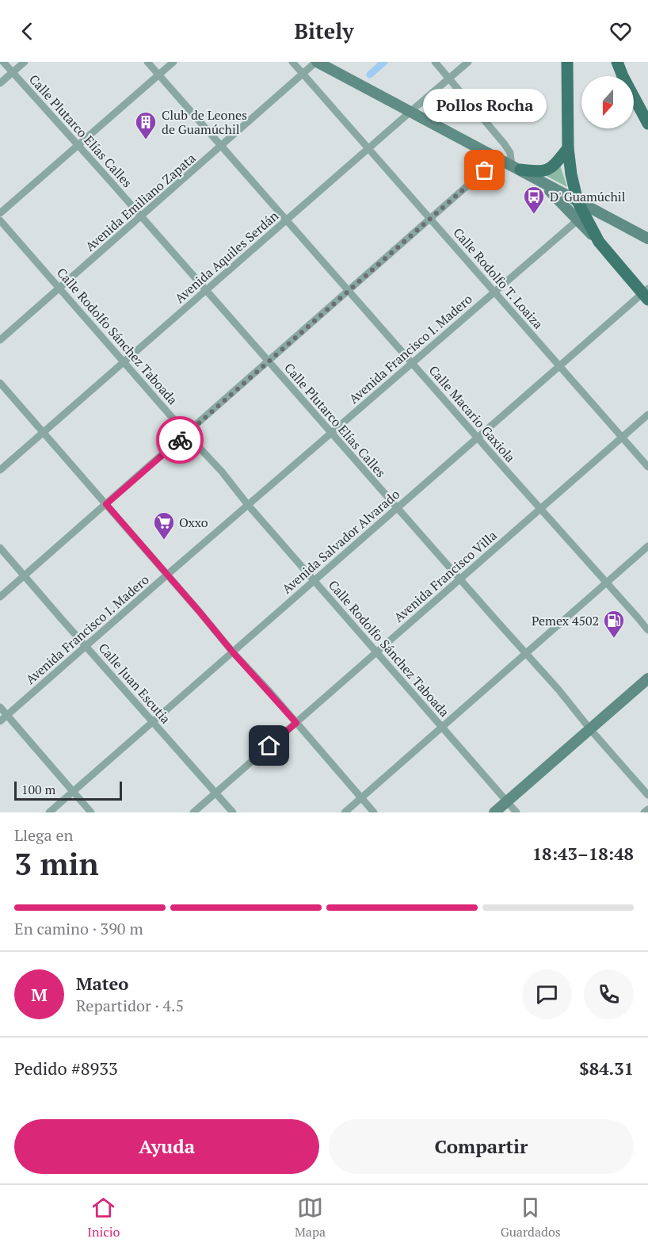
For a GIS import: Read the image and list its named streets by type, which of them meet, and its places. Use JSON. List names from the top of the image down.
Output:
{
  "streets": {
    "street": [
      "Calle Plutarco Elías Calles",
      "Avenida Emiliano Zapata",
      "Avenida Aquiles Serdán",
      "Calle Rodolfo T. Loaiza",
      "Calle Rodolfo Sánchez Taboada",
      "Avenida Francisco I. Madero",
      "Calle Macario Gaxiola",
      "Avenida Salvador Alvarado",
      "Avenida Francisco Villa",
      "Calle Juan Escutia"
    ]
  },
  "crossings": [
    ["Calle Plutarco Elías Calles", "Avenida Emiliano Zapata"],
    ["Calle Plutarco Elías Calles", "Avenida Aquiles Serdán"],
    ["Calle Plutarco Elías Calles", "Avenida Francisco I. Madero"],
    ["Calle Plutarco Elías Calles", "Avenida Salvador Alvarado"],
    ["Calle Plutarco Elías Calles", "Avenida Francisco Villa"],
    ["Avenida Emiliano Zapata", "Calle Rodolfo T. Loaiza"],
    ["Avenida Emiliano Zapata", "Calle Rodolfo Sánchez Taboada"],
    ["Avenida Emiliano Zapata", "Calle Macario Gaxiola"],
    ["Avenida Aquiles Serdán", "Calle Rodolfo T. Loaiza"],
    ["Avenida Aquiles Serdán", "Calle Rodolfo Sánchez Taboada"],
    ["Avenida Aquiles Serdán", "Calle Macario Gaxiola"],
    ["Calle Rodolfo T. Loaiza", "Avenida Francisco I. Madero"],
    ["Calle Rodolfo T. Loaiza", "Avenida Salvador Alvarado"],
    ["Calle Rodolfo T. Loaiza", "Avenida Francisco Villa"],
    ["Calle Rodolfo Sánchez Taboada", "Avenida Francisco I. Madero"],
    ["Calle Rodolfo Sánchez Taboada", "Avenida Salvador Alvarado"],
    ["Calle Rodolfo Sánchez Taboada", "Avenida Francisco Villa"],
    ["Avenida Francisco I. Madero", "Calle Macario Gaxiola"],
    ["Avenida Francisco I. Madero", "Calle Juan Escutia"],
    ["Calle Macario Gaxiola", "Avenida Salvador Alvarado"],
    ["Calle Macario Gaxiola", "Avenida Francisco Villa"],
    ["Avenida Salvador Alvarado", "Calle Juan Escutia"],
    ["Avenida Francisco Villa", "Calle Juan Escutia"]
  ],
  "places": {
    "building": ["Club de Leones de Guamúchil"],
    "other": ["Pollos Rocha"],
    "bus stop": ["D' Guamúchil"],
    "supermarket": ["Oxxo"],
    "fuel station": ["Pemex 4502"]
  },
  "scale_bar": "100 m",
  "north": "bottom",
  "page": {
    "header": "Bitely",
    "bubble": "Pollos Rocha",
    "scale": "100 m",
    "heading": ["3 min", "Llega en", "18:43–18:48"],
    "panel": [
      "Mateo",
      "Repartidor · 4.5",
      "Pedido #8933",
      "$84.31"
    ],
    "bar": "En camino · 390 m",
    "round": "M",
    "buttons": ["Ayuda", "Compartir"],
    "tabs": ["Inicio", "Mapa", "Guardados"]
  }
}
